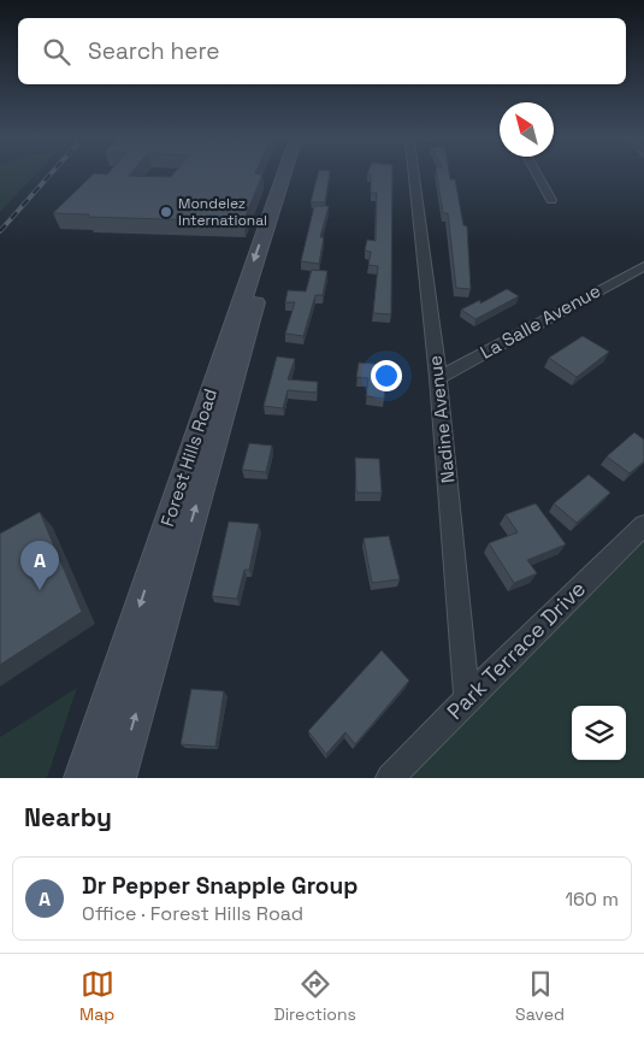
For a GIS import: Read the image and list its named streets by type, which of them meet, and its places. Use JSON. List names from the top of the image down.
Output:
{
  "streets": {
    "street": [
      "La Salle Avenue",
      "Nadine Avenue",
      "Forest Hills Road",
      "Park Terrace Drive"
    ]
  },
  "crossings": [
    ["La Salle Avenue", "Nadine Avenue"],
    ["Nadine Avenue", "Park Terrace Drive"]
  ],
  "places": ["Mondelez International"],
  "north": "top left",
  "page": {
    "search": "Search here",
    "pins": "A",
    "heading": "Nearby",
    "list": [
      {
        "mark": "A",
        "name": "Dr Pepper Snapple Group",
        "note": "Office · Forest Hills Road",
        "value": "160 m"
      }
    ],
    "nav": ["Map", "Directions", "Saved"]
  }
}
